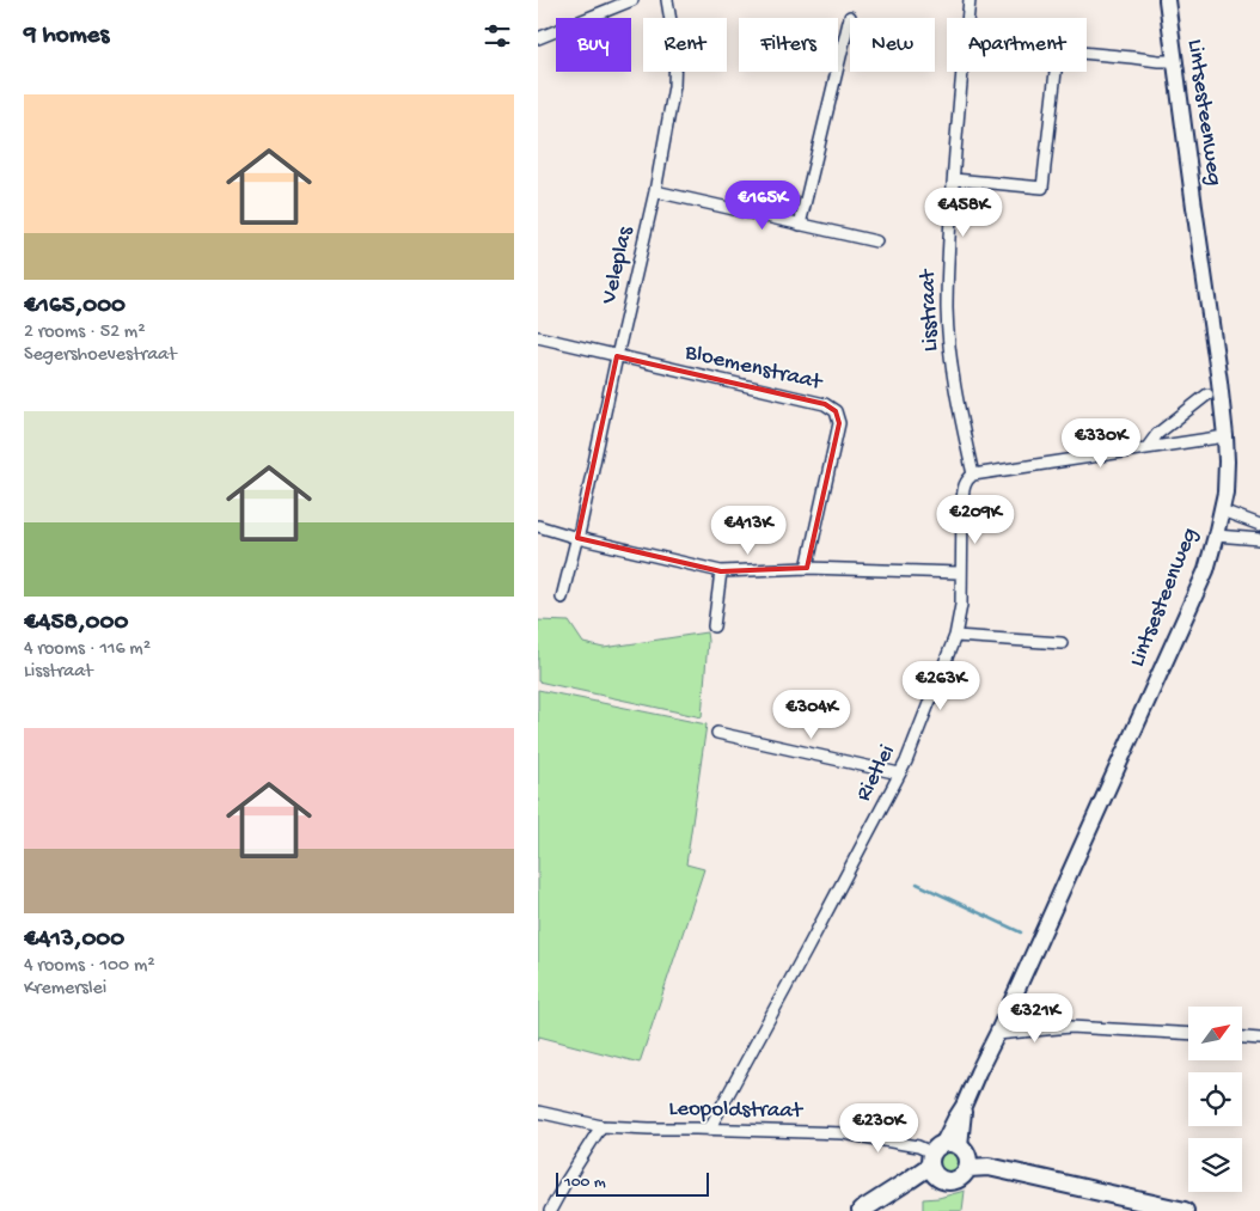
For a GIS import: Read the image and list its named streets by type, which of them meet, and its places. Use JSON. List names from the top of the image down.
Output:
{
  "streets": {
    "street": [
      "Lintsesteenweg",
      "Veleplas",
      "Lisstraat",
      "Bloemenstraat",
      "Rietlei",
      "Leopoldstraat"
    ]
  },
  "crossings": [
    ["Lintsesteenweg", "Leopoldstraat"],
    ["Veleplas", "Bloemenstraat"],
    ["Lisstraat", "Rietlei"],
    ["Rietlei", "Leopoldstraat"]
  ],
  "scale_bar": "100 m",
  "north": "top right",
  "page": {
    "heading": "9 homes",
    "chip": [
      "Buy",
      "Rent",
      "Filters",
      "New",
      "Apartment"
    ],
    "list": [
      {
        "name": "€165,000",
        "note": "2 rooms · 52 m² · Segershoevestraat"
      },
      {
        "name": "€458,000",
        "note": "4 rooms · 116 m² · Lisstraat"
      },
      {
        "name": "€413,000",
        "note": "4 rooms · 100 m² · Kremerslei"
      }
    ],
    "price": [
      "€165K",
      "€458K",
      "€330K",
      "€209K",
      "€413K",
      "€263K",
      "€304K",
      "€321K",
      "€230K"
    ],
    "scale": "100 m"
  }
}
